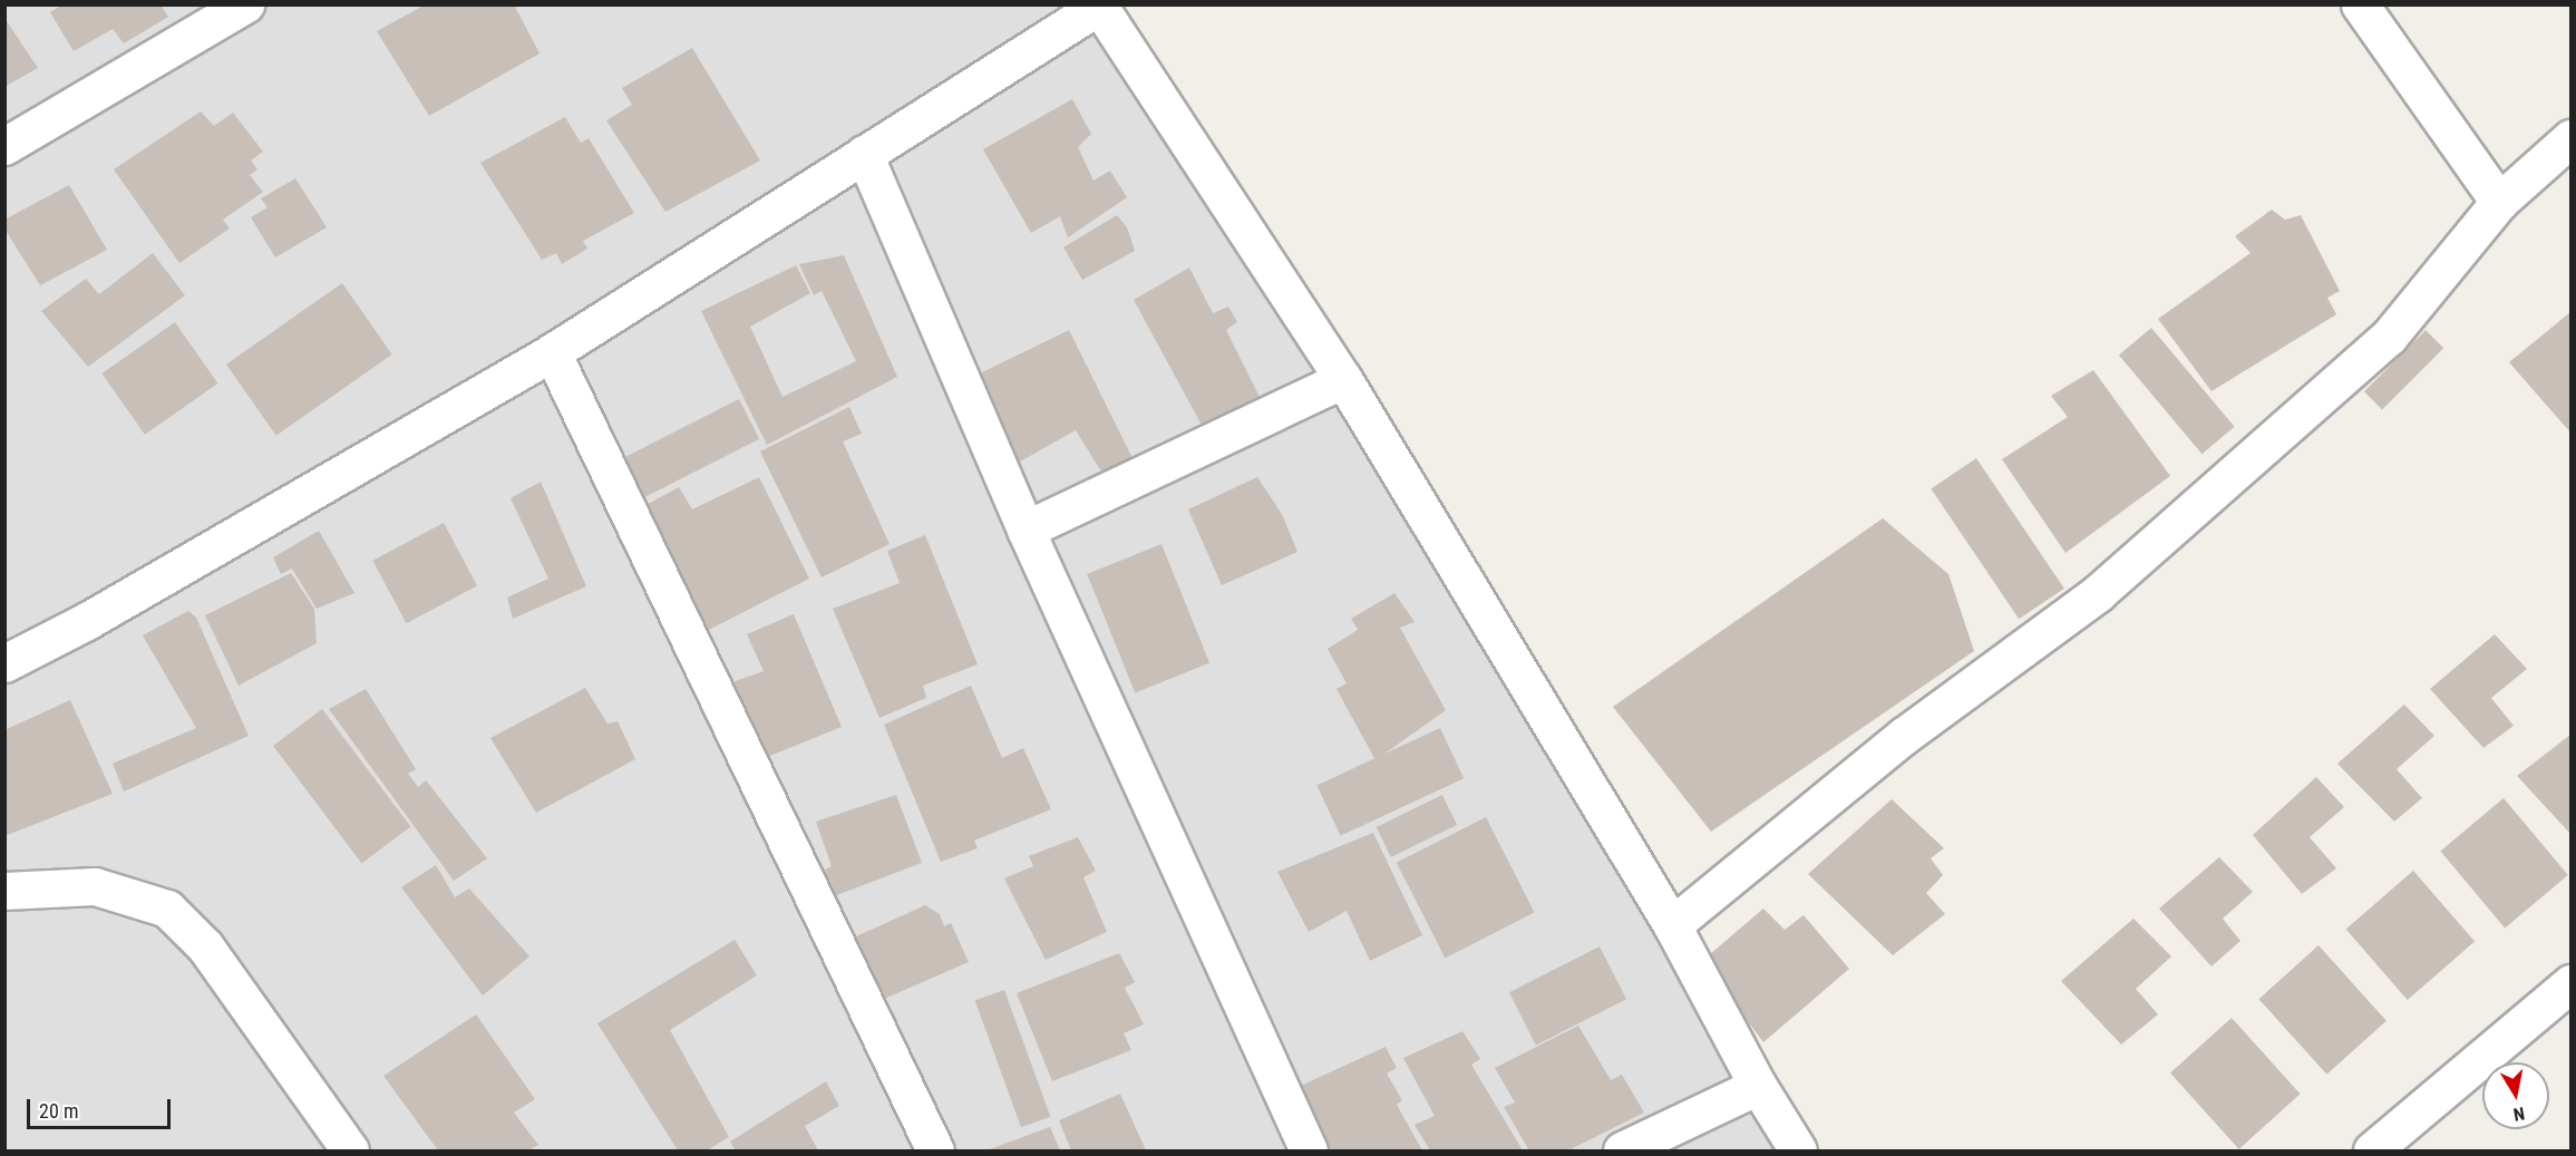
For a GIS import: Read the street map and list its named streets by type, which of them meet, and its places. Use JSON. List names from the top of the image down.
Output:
{
  "scale_bar": "20 m",
  "north": "bottom"
}
